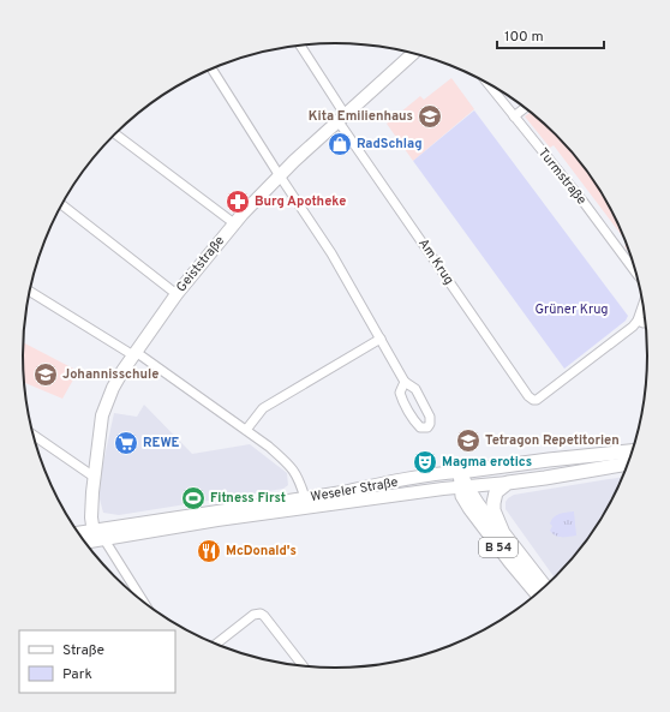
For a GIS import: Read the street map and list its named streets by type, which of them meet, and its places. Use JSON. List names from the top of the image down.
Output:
{
  "streets": {
    "main road": ["Geiststraße", "Weseler Straße", "B 54"],
    "street": ["Turmstraße", "Am Krug"]
  },
  "crossings": [
    ["Am Krug", "Geiststraße"],
    ["Geiststraße", "Weseler Straße"],
    ["Weseler Straße", "B 54"]
  ],
  "parks": ["Grüner Krug"],
  "places": {
    "school or university": ["Kita Emilienhaus", "Johannisschule", "Tetragon Repetitorien"],
    "shop": ["RadSchlag"],
    "pharmacy": ["Burg Apotheke"],
    "supermarket": ["REWE"],
    "theatre": ["Magma erotics"],
    "sports": ["Fitness First"],
    "restaurant": ["McDonald's"]
  },
  "legend": ["Straße", "Park"],
  "scale_bar": "100 m"
}
